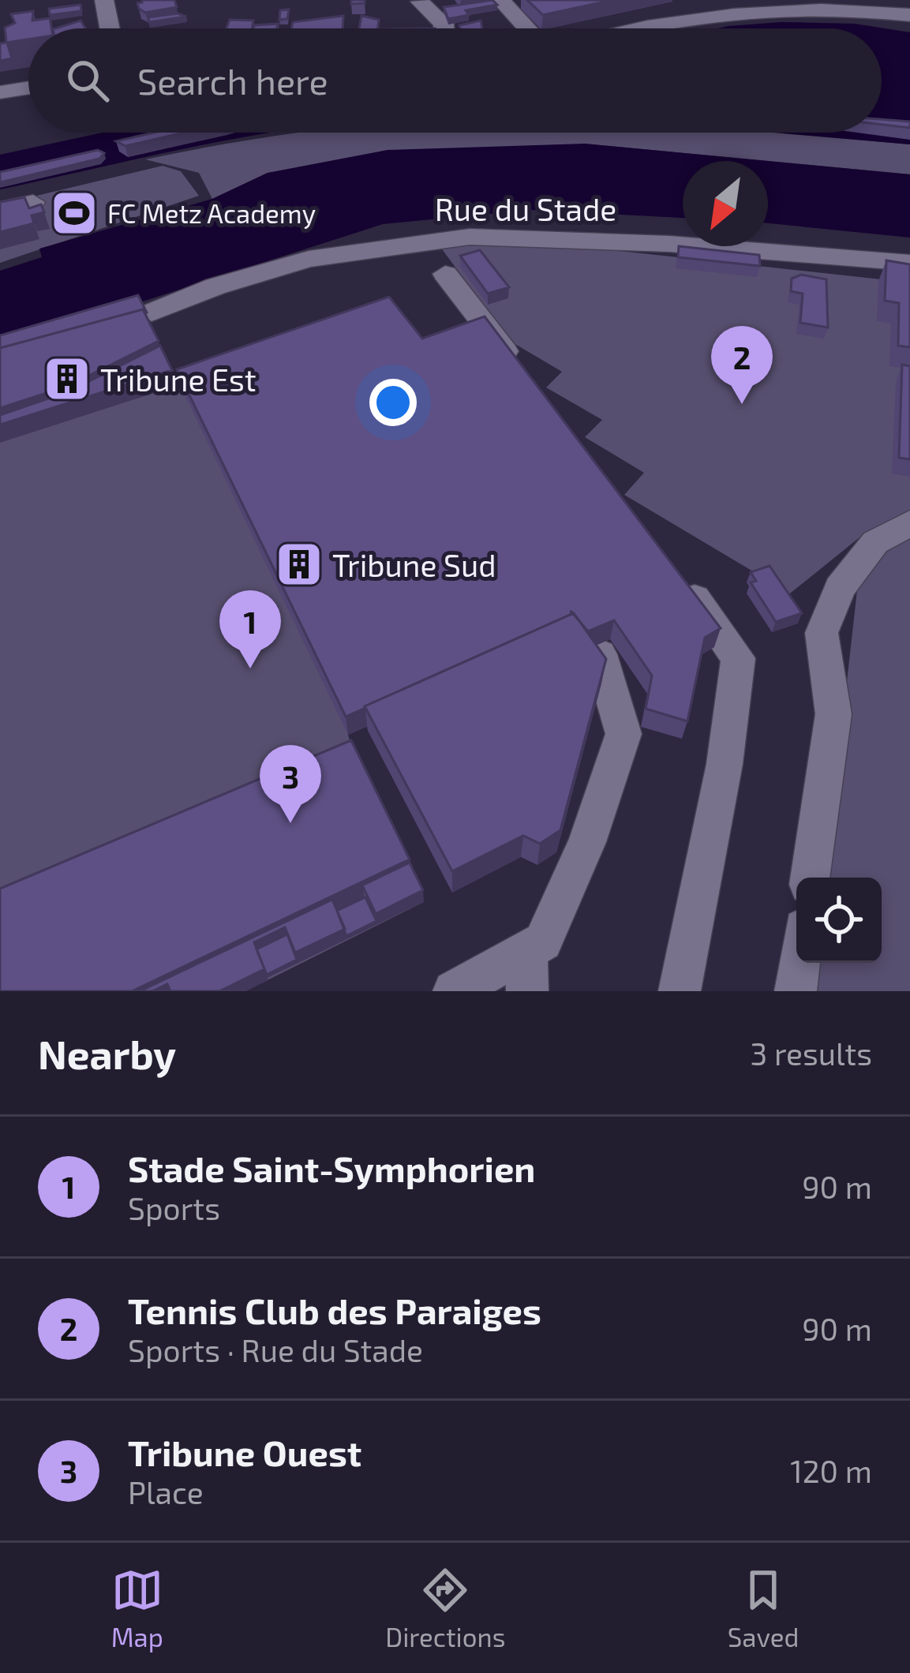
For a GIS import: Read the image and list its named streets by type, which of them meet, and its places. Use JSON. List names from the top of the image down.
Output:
{
  "streets": {
    "street": ["Rue du Stade"]
  },
  "places": {
    "sports": ["FC Metz Academy"],
    "building": ["Tribune Est", "Tribune Sud"]
  },
  "north": "bottom left",
  "page": {
    "search": "Search here",
    "pins": ["2", "1", "3"],
    "heading": ["Nearby", "3 results"],
    "list": [
      {
        "mark": "1",
        "name": "Stade Saint-Symphorien",
        "note": "Sports",
        "value": "90 m"
      },
      {
        "mark": "2",
        "name": "Tennis Club des Paraiges",
        "note": "Sports · Rue du Stade",
        "value": "90 m"
      },
      {
        "mark": "3",
        "name": "Tribune Ouest",
        "note": "Place",
        "value": "120 m"
      }
    ],
    "nav": ["Map", "Directions", "Saved"]
  }
}
